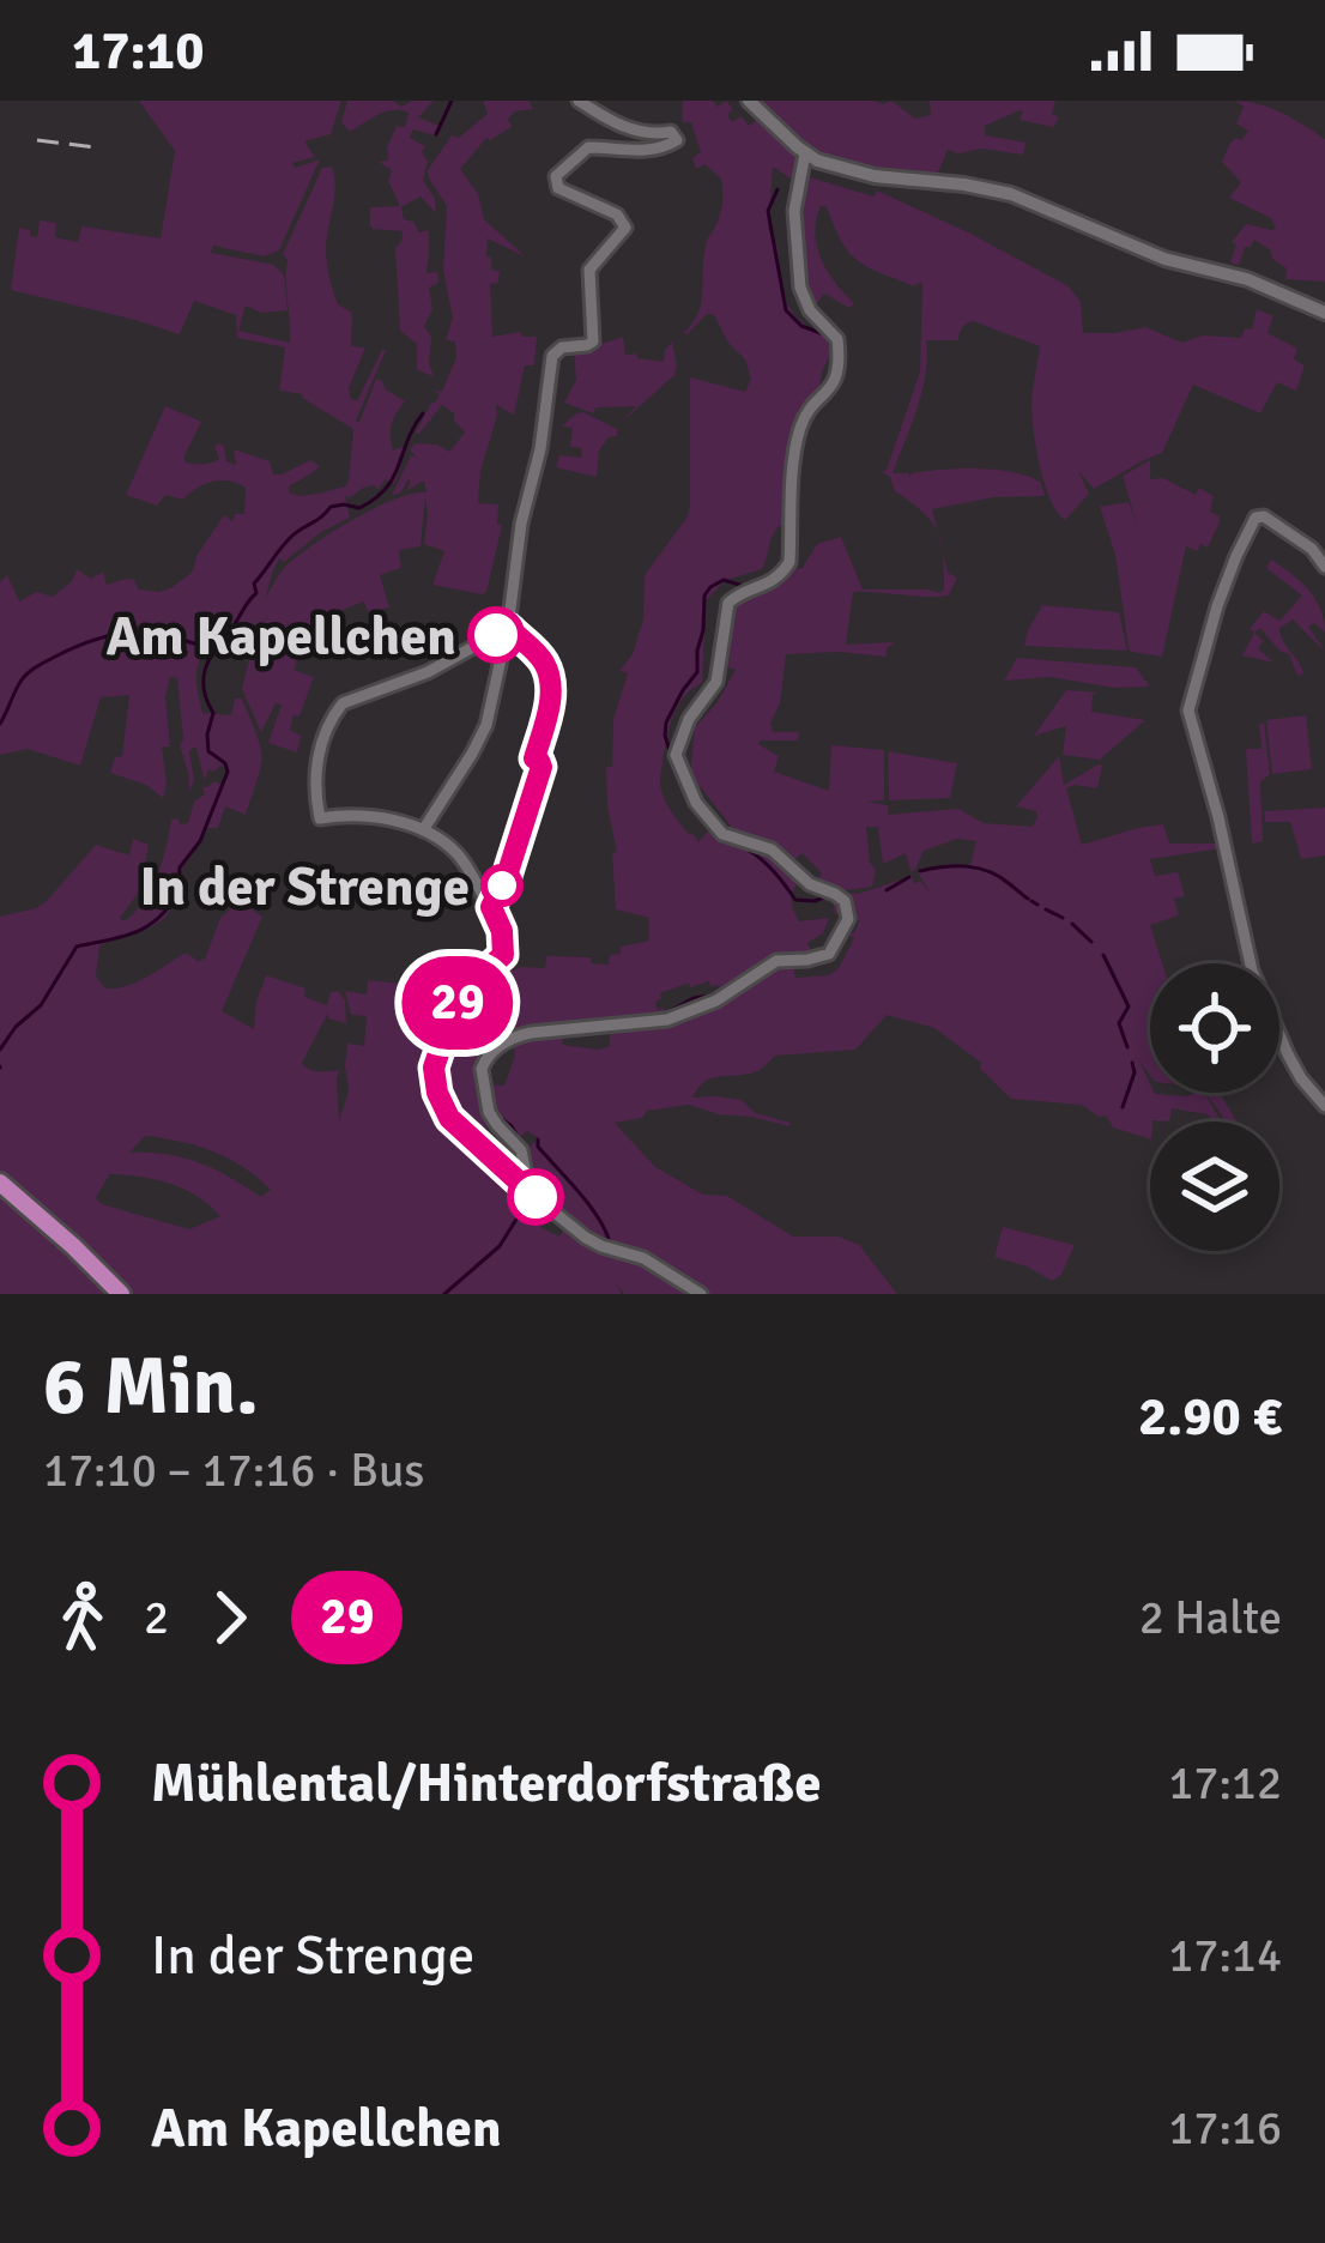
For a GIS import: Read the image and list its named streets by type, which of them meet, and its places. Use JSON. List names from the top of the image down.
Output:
{
  "places": ["Am Kapellchen", "In der Strenge"],
  "lines": ["bus line 29"],
  "page": {
    "status": "17:10",
    "on_map": "29",
    "heading": ["6 Min.", "17:10 – 17:16 · Bus", "2.90 €"],
    "legs": ["2", "29", "2 Halte"],
    "list": [
      {
        "name": "Mühlental/Hinterdorfstraße",
        "value": "17:12"
      },
      {
        "name": "In der Strenge",
        "value": "17:14"
      },
      {
        "name": "Am Kapellchen",
        "value": "17:16"
      }
    ]
  }
}
